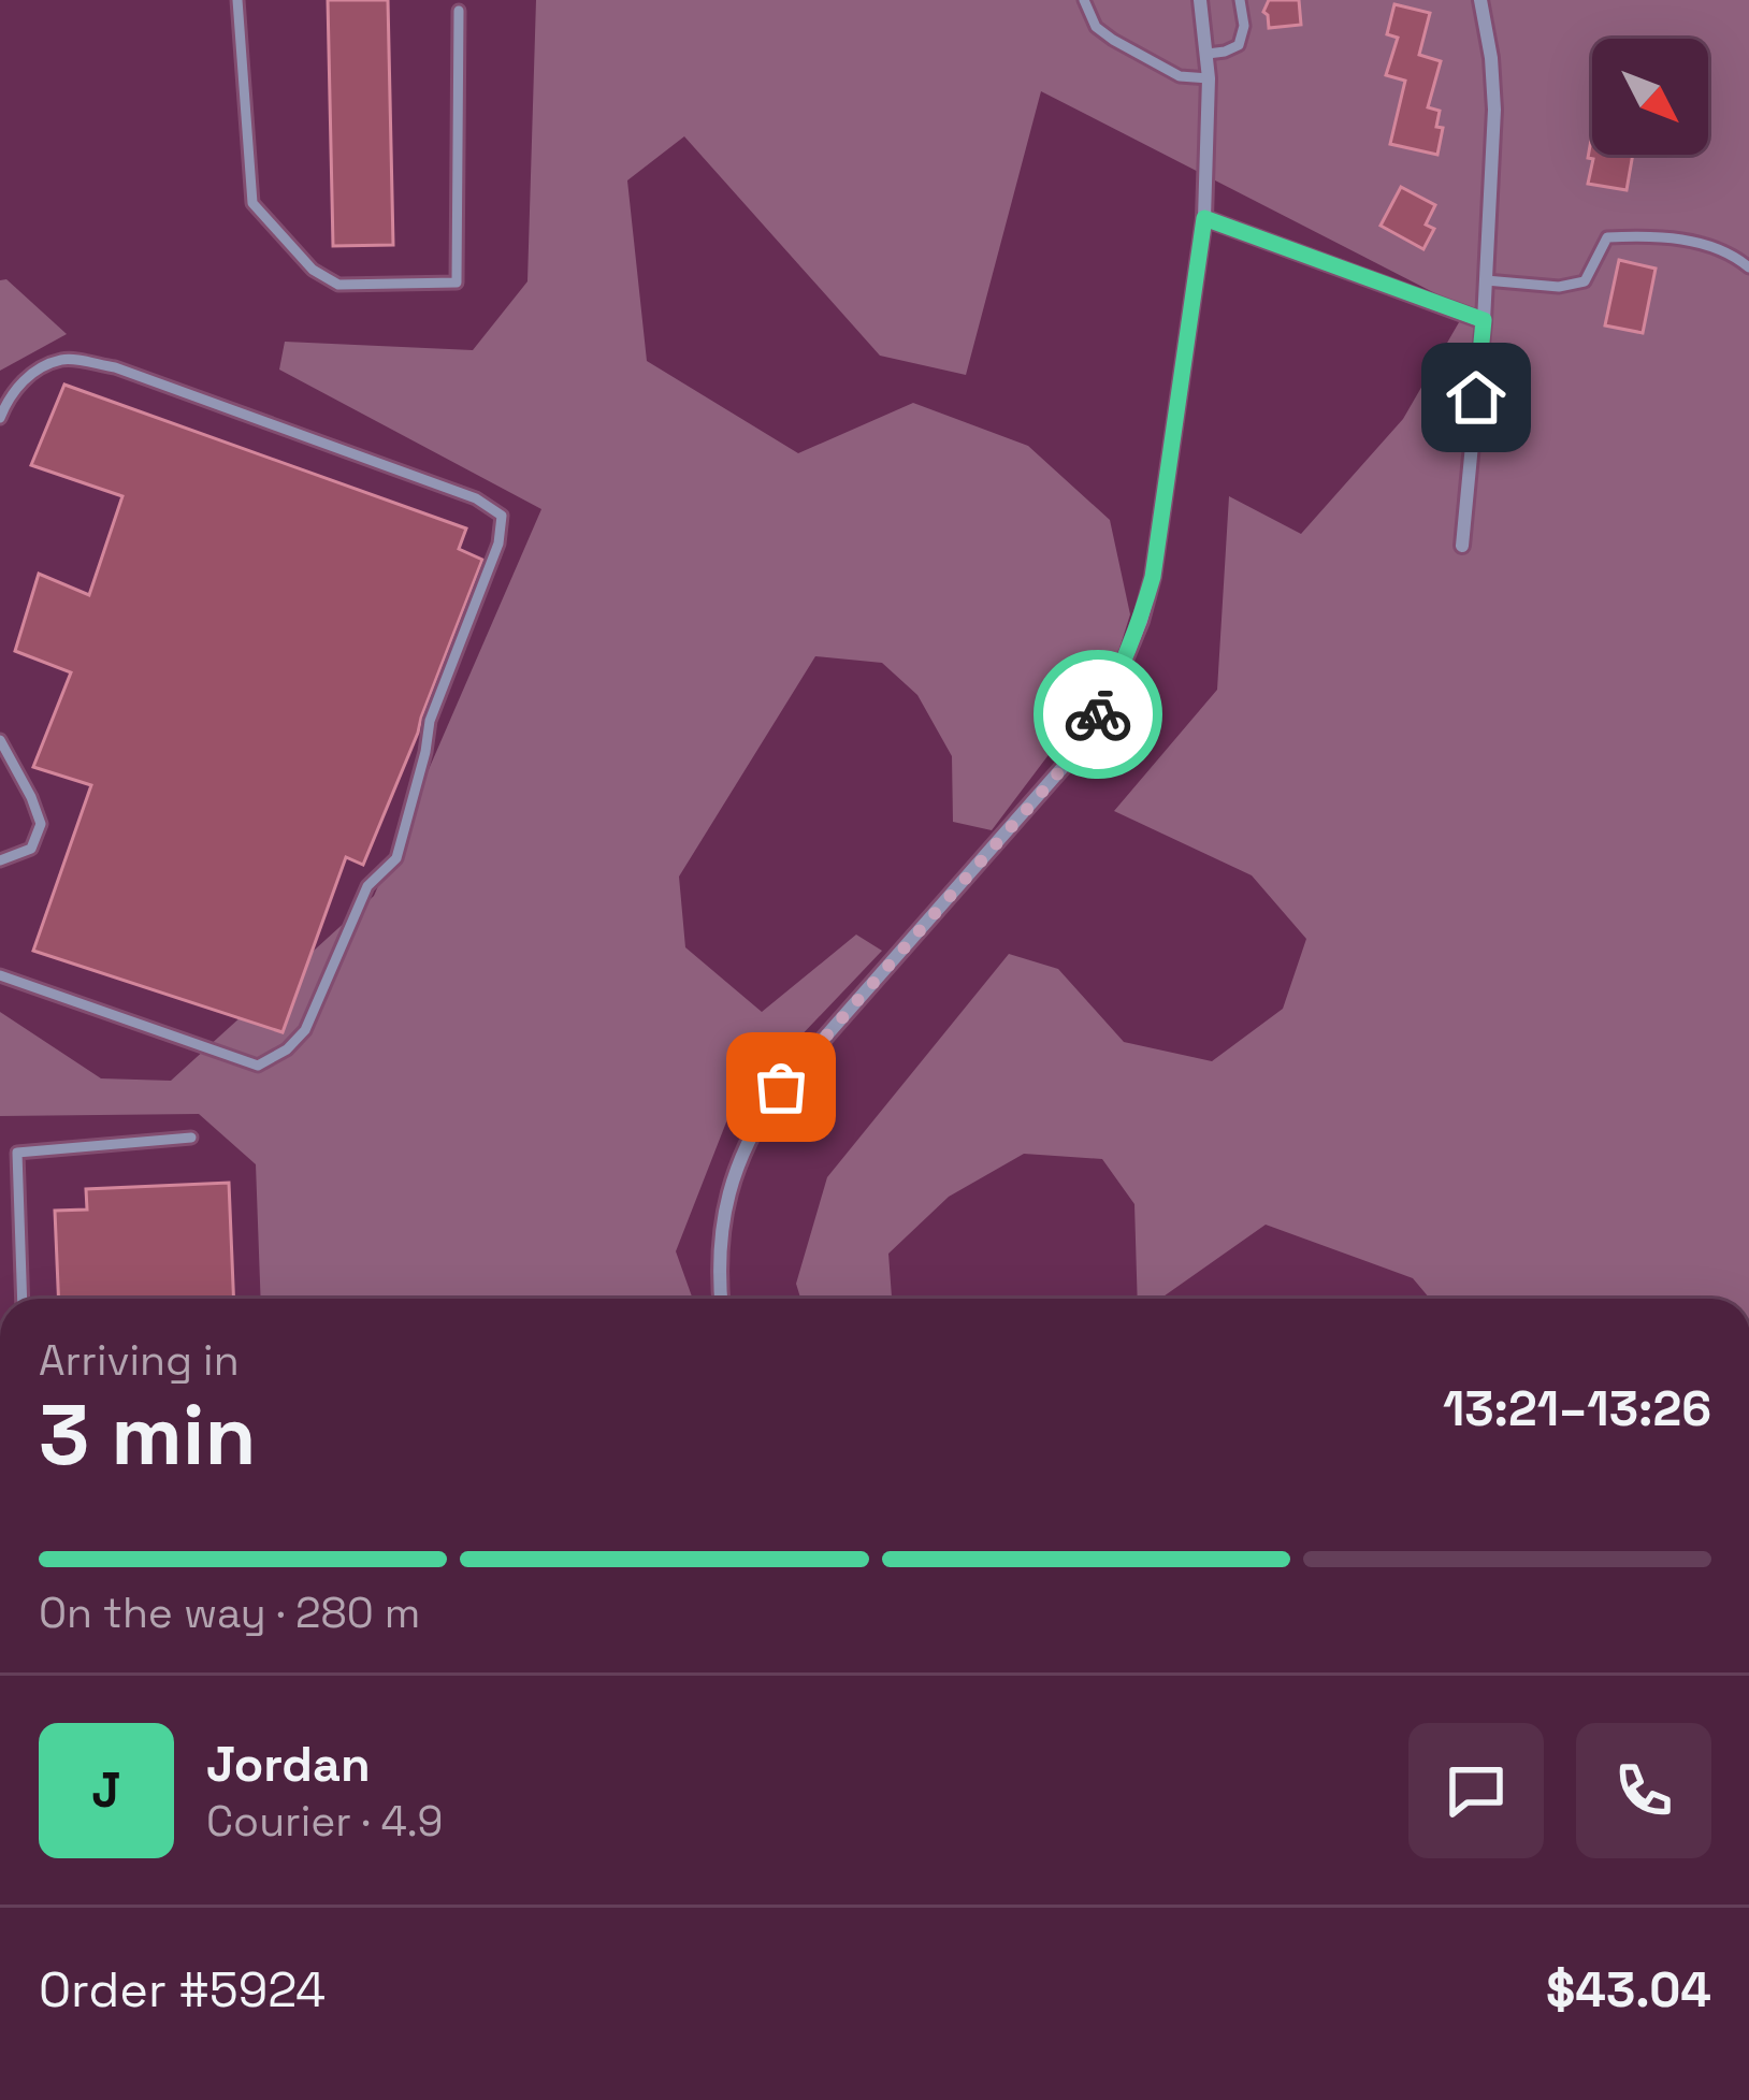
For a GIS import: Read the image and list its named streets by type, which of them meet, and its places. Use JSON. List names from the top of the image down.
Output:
{
  "north": "bottom right",
  "page": {
    "heading": ["3 min", "Arriving in", "13:21–13:26"],
    "panel": [
      "Jordan",
      "Courier · 4.9",
      "Order #5924",
      "$43.04"
    ],
    "bar": "On the way · 280 m",
    "round": "J"
  }
}
